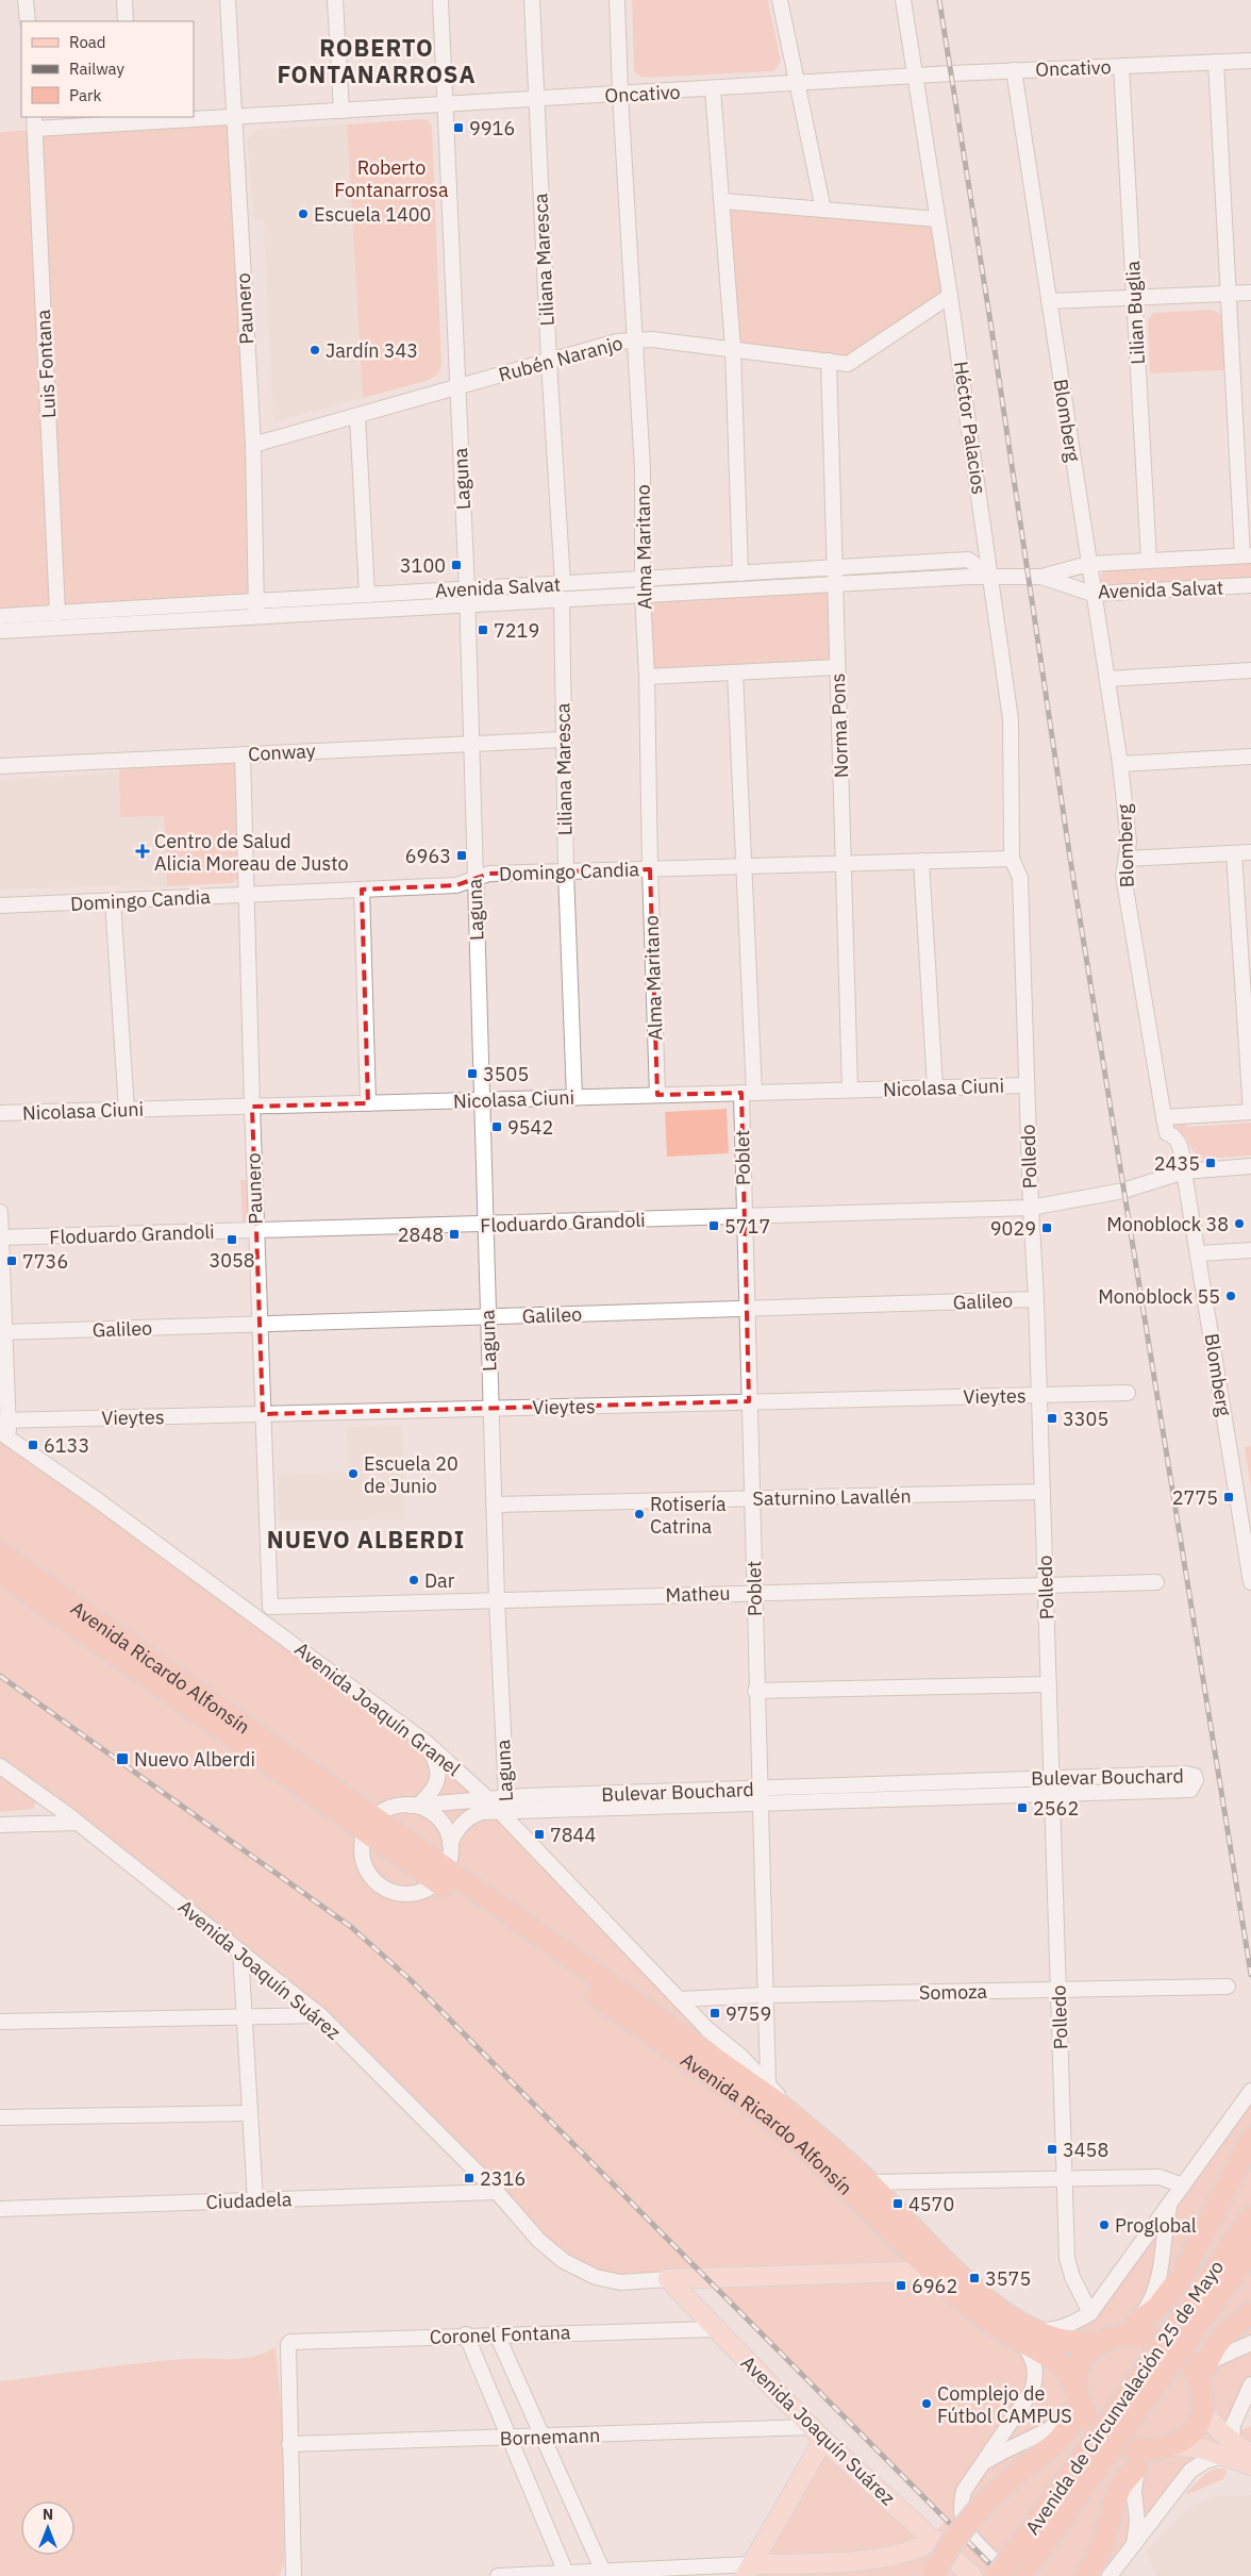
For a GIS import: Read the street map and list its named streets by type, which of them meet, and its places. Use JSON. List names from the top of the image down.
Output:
{
  "streets": {
    "highway": ["Avenida Ricardo Alfonsín", "Avenida de Circunvalación 25 de Mayo"],
    "main road": ["Avenida Joaquín Suárez"],
    "street": [
      "Oncativo",
      "Liliana Maresca",
      "Paunero",
      "Lilian Buglia",
      "Rubén Naranjo",
      "Luis Fontana",
      "Blomberg",
      "Héctor Palacios",
      "Laguna",
      "Alma Maritano",
      "Avenida Salvat",
      "Norma Pons",
      "Conway",
      "Domingo Candia",
      "Nicolasa Ciuni",
      "Polledo",
      "Poblet",
      "Floduardo Grandoli",
      "Galileo",
      "Vieytes",
      "Saturnino Lavallén",
      "Matheu",
      "Avenida Joaquín Granel",
      "Bulevar Bouchard",
      "Somoza",
      "Ciudadela",
      "Coronel Fontana",
      "Bornemann"
    ]
  },
  "crossings": [
    ["Oncativo", "Liliana Maresca"],
    ["Oncativo", "Paunero"],
    ["Oncativo", "Lilian Buglia"],
    ["Oncativo", "Luis Fontana"],
    ["Oncativo", "Blomberg"],
    ["Oncativo", "Héctor Palacios"],
    ["Oncativo", "Laguna"],
    ["Oncativo", "Alma Maritano"],
    ["Liliana Maresca", "Rubén Naranjo"],
    ["Liliana Maresca", "Avenida Salvat"],
    ["Liliana Maresca", "Conway"],
    ["Liliana Maresca", "Domingo Candia"],
    ["Liliana Maresca", "Nicolasa Ciuni"],
    ["Paunero", "Rubén Naranjo"],
    ["Paunero", "Avenida Salvat"],
    ["Paunero", "Conway"],
    ["Paunero", "Domingo Candia"],
    ["Paunero", "Nicolasa Ciuni"],
    ["Paunero", "Floduardo Grandoli"],
    ["Paunero", "Galileo"],
    ["Paunero", "Vieytes"],
    ["Paunero", "Matheu"],
    ["Lilian Buglia", "Avenida Salvat"],
    ["Rubén Naranjo", "Héctor Palacios"],
    ["Rubén Naranjo", "Laguna"],
    ["Rubén Naranjo", "Alma Maritano"],
    ["Rubén Naranjo", "Norma Pons"],
    ["Luis Fontana", "Avenida Salvat"],
    ["Blomberg", "Avenida Salvat"],
    ["Blomberg", "Floduardo Grandoli"],
    ["Héctor Palacios", "Avenida Salvat"],
    ["Héctor Palacios", "Domingo Candia"],
    ["Héctor Palacios", "Polledo"],
    ["Laguna", "Avenida Salvat"],
    ["Laguna", "Conway"],
    ["Laguna", "Domingo Candia"],
    ["Laguna", "Nicolasa Ciuni"],
    ["Laguna", "Floduardo Grandoli"],
    ["Laguna", "Galileo"],
    ["Laguna", "Vieytes"],
    ["Laguna", "Saturnino Lavallén"],
    ["Laguna", "Matheu"],
    ["Laguna", "Avenida Joaquín Granel"],
    ["Laguna", "Bulevar Bouchard"],
    ["Alma Maritano", "Avenida Salvat"],
    ["Alma Maritano", "Domingo Candia"],
    ["Alma Maritano", "Nicolasa Ciuni"],
    ["Avenida Salvat", "Norma Pons"],
    ["Norma Pons", "Domingo Candia"],
    ["Norma Pons", "Nicolasa Ciuni"],
    ["Domingo Candia", "Polledo"],
    ["Domingo Candia", "Poblet"],
    ["Nicolasa Ciuni", "Polledo"],
    ["Nicolasa Ciuni", "Poblet"],
    ["Polledo", "Floduardo Grandoli"],
    ["Polledo", "Galileo"],
    ["Polledo", "Vieytes"],
    ["Polledo", "Saturnino Lavallén"],
    ["Polledo", "Matheu"],
    ["Polledo", "Bulevar Bouchard"],
    ["Polledo", "Somoza"],
    ["Poblet", "Floduardo Grandoli"],
    ["Poblet", "Galileo"],
    ["Poblet", "Vieytes"],
    ["Poblet", "Saturnino Lavallén"],
    ["Poblet", "Matheu"],
    ["Poblet", "Avenida Joaquín Granel"],
    ["Poblet", "Bulevar Bouchard"],
    ["Poblet", "Somoza"],
    ["Vieytes", "Avenida Joaquín Granel"],
    ["Avenida Ricardo Alfonsín", "Avenida Joaquín Granel"],
    ["Avenida Joaquín Granel", "Bulevar Bouchard"],
    ["Avenida Joaquín Granel", "Somoza"],
    ["Avenida Joaquín Suárez", "Ciudadela"],
    ["Avenida Joaquín Suárez", "Coronel Fontana"],
    ["Avenida Joaquín Suárez", "Bornemann"],
    ["Coronel Fontana", "Bornemann"]
  ],
  "districts": ["ROBERTO FONTANARROSA", "NUEVO ALBERDI"],
  "parks": ["Roberto Fontanarrosa"],
  "places": {
    "transit": [
      "9916",
      "3100",
      "7219",
      "6963",
      "3505",
      "9542",
      "2435",
      "5717",
      "9029",
      "2848",
      "3058",
      "7736",
      "3305",
      "6133",
      "2775",
      "Nuevo Alberdi",
      "2562",
      "7844",
      "9759",
      "3458",
      "2316",
      "4570",
      "3575",
      "6962"
    ],
    "other": [
      "Escuela 1400",
      "Jardín 343",
      "Monoblock 38",
      "Monoblock 55",
      "Escuela 20 de Junio",
      "Rotisería Catrina",
      "Dar",
      "Proglobal",
      "Complejo de Fútbol CAMPUS"
    ],
    "health": ["Centro de Salud Alicia Moreau de Justo"]
  },
  "legend": ["Road", "Railway", "Park"],
  "north": "top"
}
